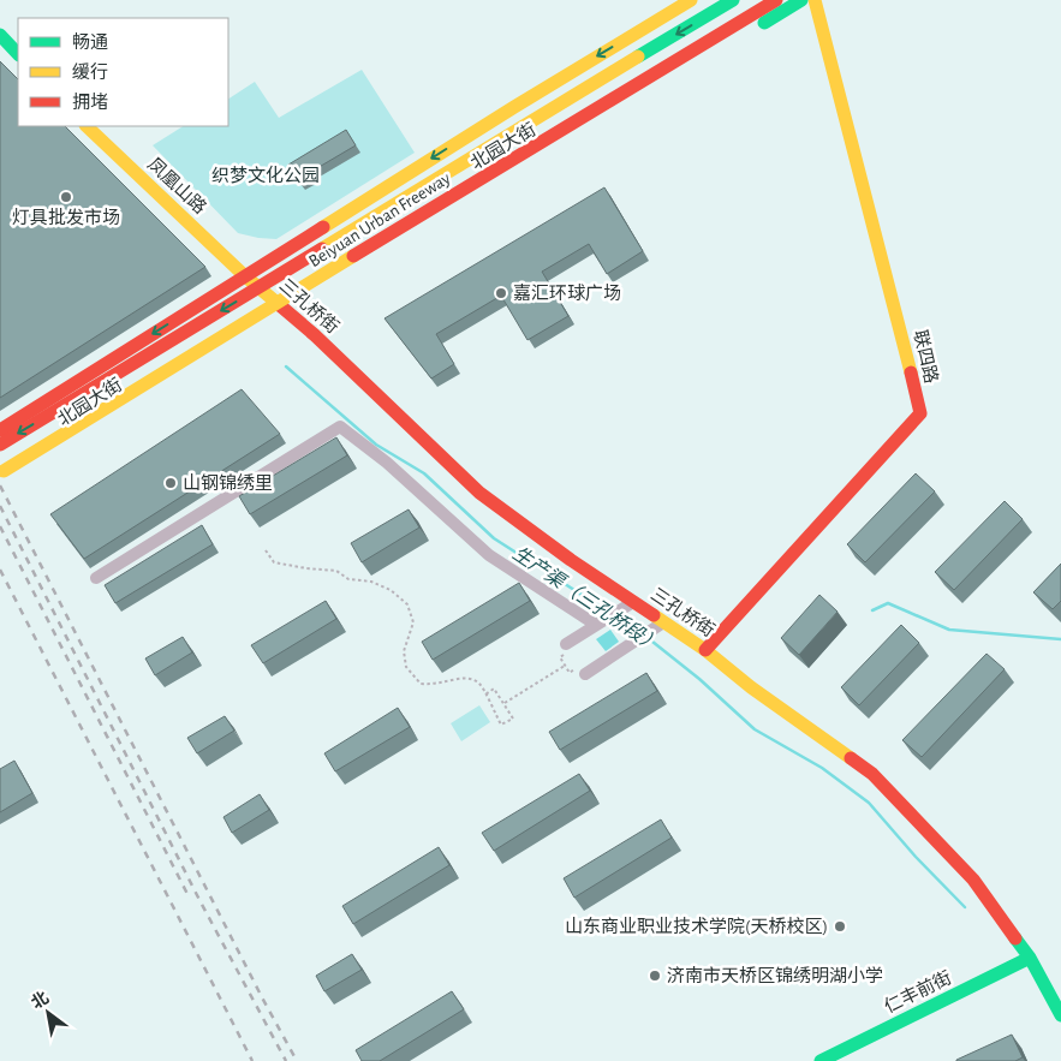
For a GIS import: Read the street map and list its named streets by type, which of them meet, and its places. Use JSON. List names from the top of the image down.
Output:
{
  "streets": {
    "main road": [
      "北园大街",
      "凤凰山路",
      "Beiyuan Urban Freeway",
      "三孔桥街",
      "联四路",
      "仁丰前街"
    ]
  },
  "crossings": [
    ["北园大街", "凤凰山路"],
    ["北园大街", "Beiyuan Urban Freeway"],
    ["北园大街", "三孔桥街"],
    ["凤凰山路", "三孔桥街"],
    ["三孔桥街", "联四路"],
    ["三孔桥街", "仁丰前街"]
  ],
  "water": ["生产渠（三孔桥段）"],
  "parks": ["织梦文化公园"],
  "places": [
    "灯具批发市场",
    "嘉汇环球广场",
    "山钢锦绣里",
    "山东商业职业技术学院(天桥校区)",
    "济南市天桥区锦绣明湖小学"
  ],
  "legend": ["畅通", "缓行", "拥堵"],
  "north": "top left"
}
